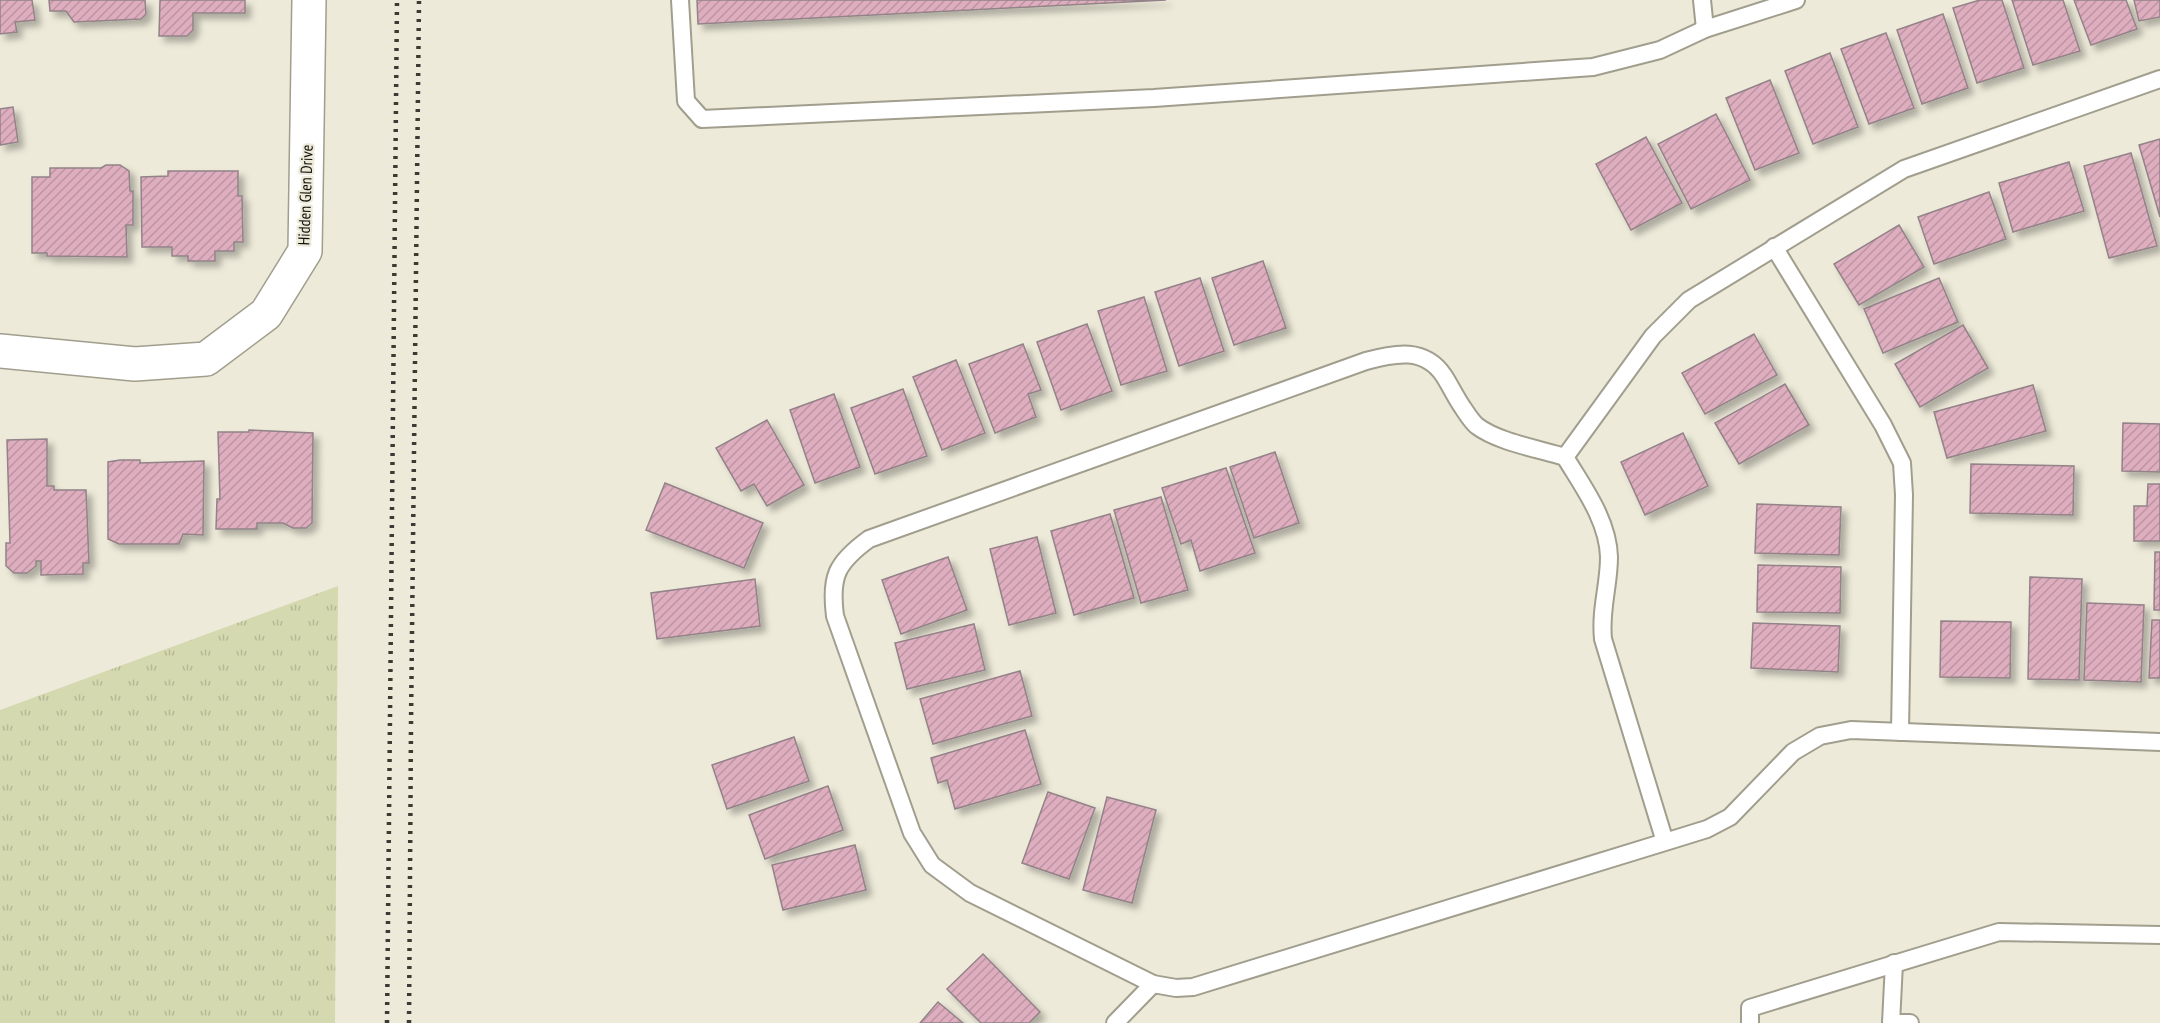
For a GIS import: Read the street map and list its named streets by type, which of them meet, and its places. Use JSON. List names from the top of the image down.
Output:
{
  "streets": {
    "street": ["Hidden Glen Drive"]
  }
}
